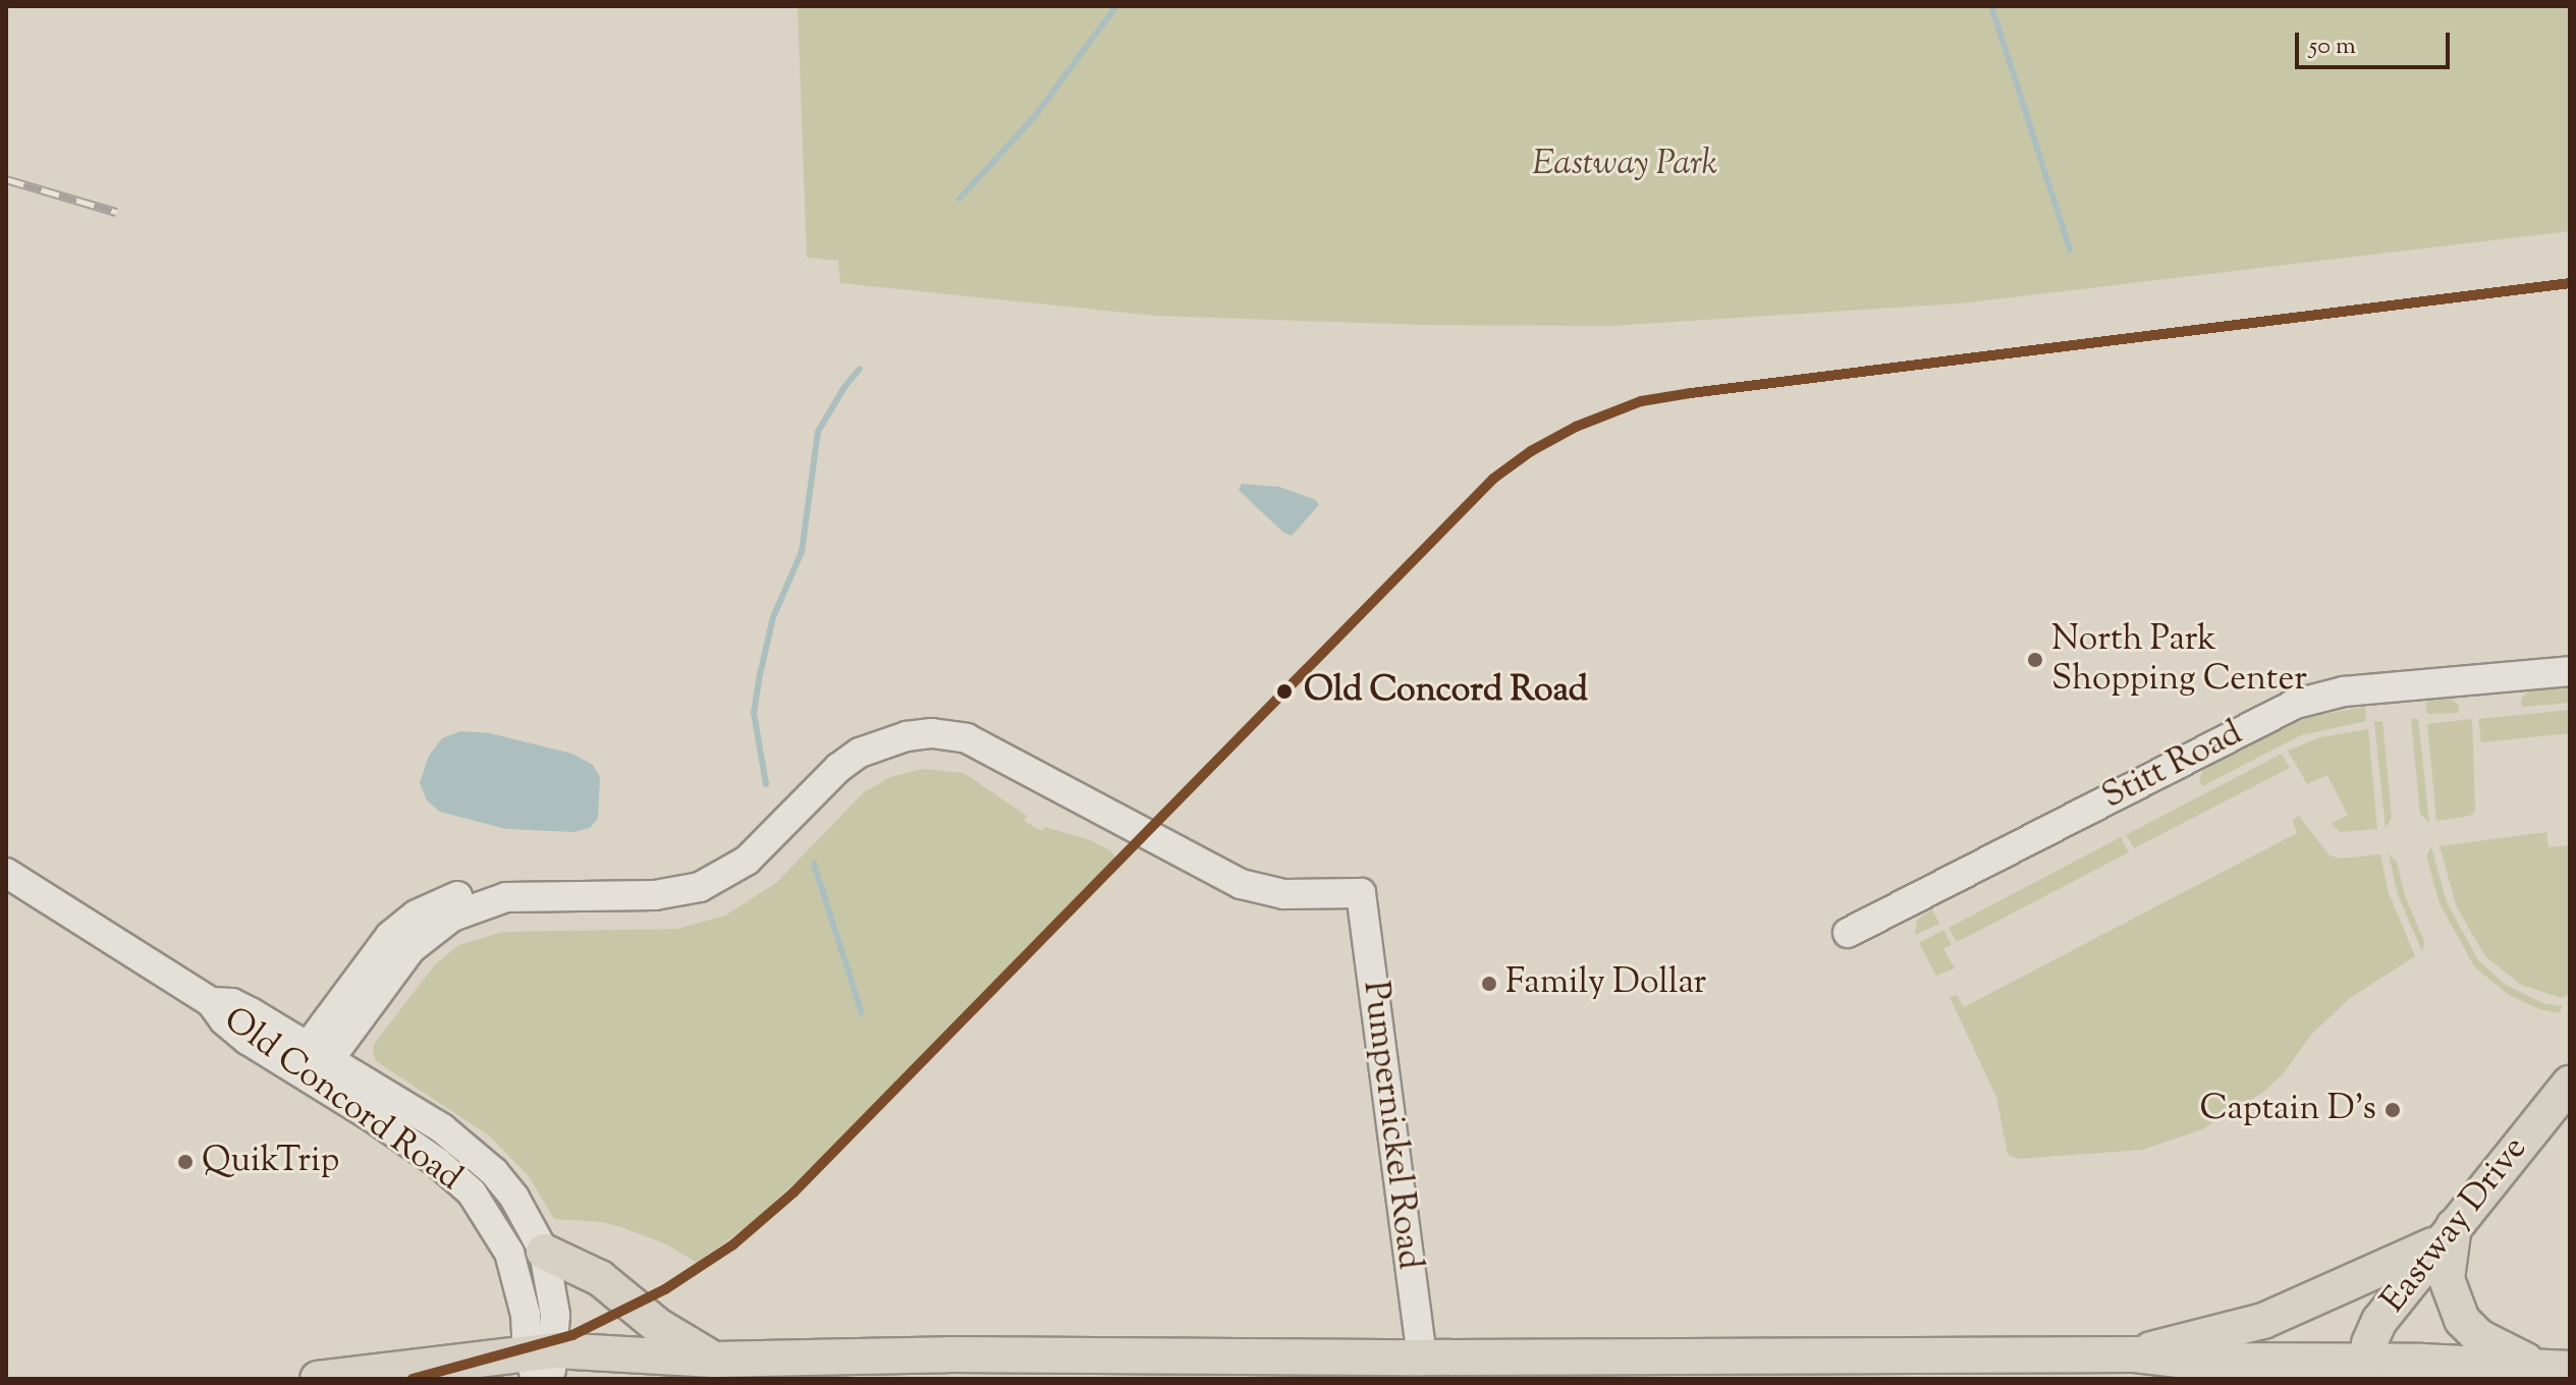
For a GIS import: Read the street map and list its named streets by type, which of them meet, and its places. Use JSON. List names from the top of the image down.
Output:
{
  "streets": {
    "main road": ["Eastway Drive"],
    "street": ["Stitt Road", "Old Concord Road", "Pumpernickel Road"]
  },
  "crossings": [
    ["Old Concord Road", "Pumpernickel Road"]
  ],
  "parks": ["Eastway Park"],
  "places": [
    "North Park Shopping Center",
    "Old Concord Road",
    "Family Dollar",
    "Captain D's",
    "QuikTrip"
  ],
  "scale_bar": "50 m"
}
